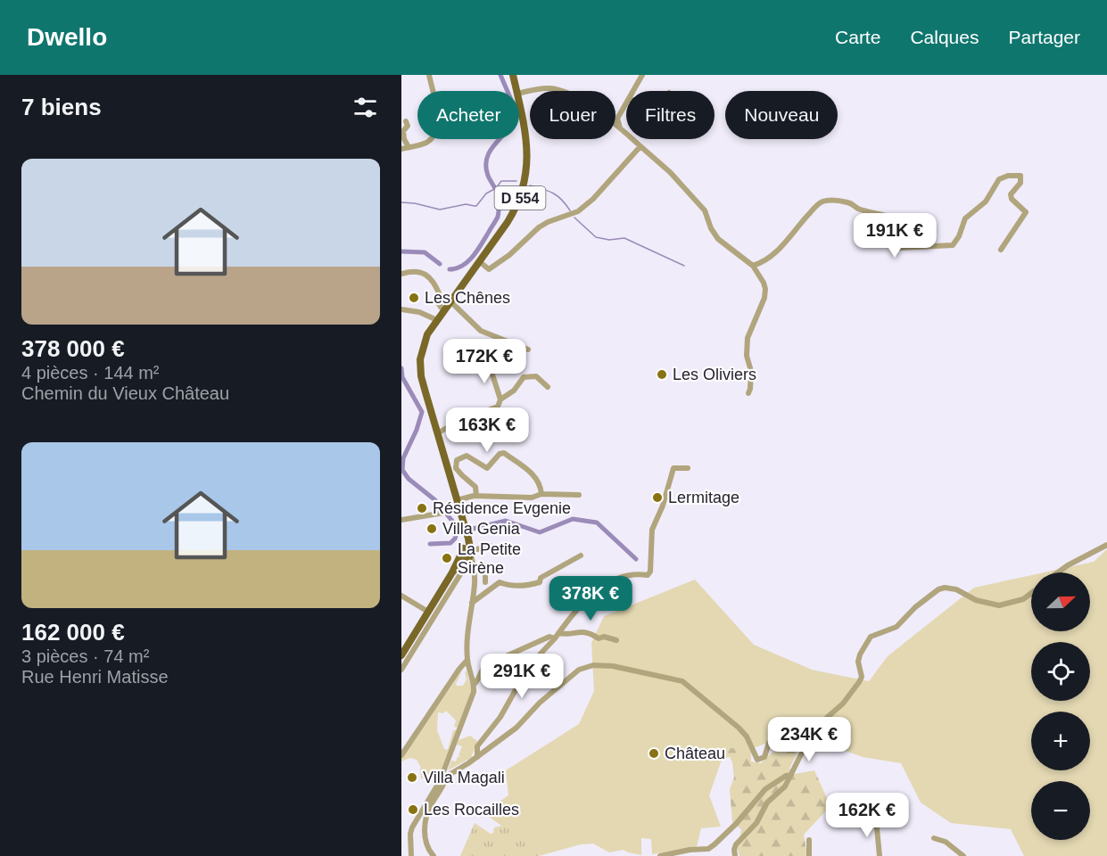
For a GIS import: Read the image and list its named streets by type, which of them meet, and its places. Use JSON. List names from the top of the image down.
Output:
{
  "streets": {
    "main road": ["D 554"]
  },
  "places": [
    "Les Chênes",
    "Les Oliviers",
    "Lermitage",
    "Résidence Evgenie",
    "Villa Genia",
    "La Petite Sirène",
    "Château",
    "Villa Magali",
    "Les Rocailles"
  ],
  "north": "right",
  "page": {
    "header": "Dwello",
    "nav": ["Carte", "Calques", "Partager"],
    "heading": "7 biens",
    "chip": [
      "Acheter",
      "Louer",
      "Filtres",
      "Nouveau"
    ],
    "list": [
      {
        "name": "378 000 €",
        "note": "4 pièces · 144 m² · Chemin du Vieux Château"
      },
      {
        "name": "162 000 €",
        "note": "3 pièces · 74 m² · Rue Henri Matisse"
      }
    ],
    "price": [
      "191K €",
      "172K €",
      "163K €",
      "378K €",
      "291K €",
      "234K €",
      "162K €"
    ],
    "map_buttons": ["+", "−"]
  }
}
